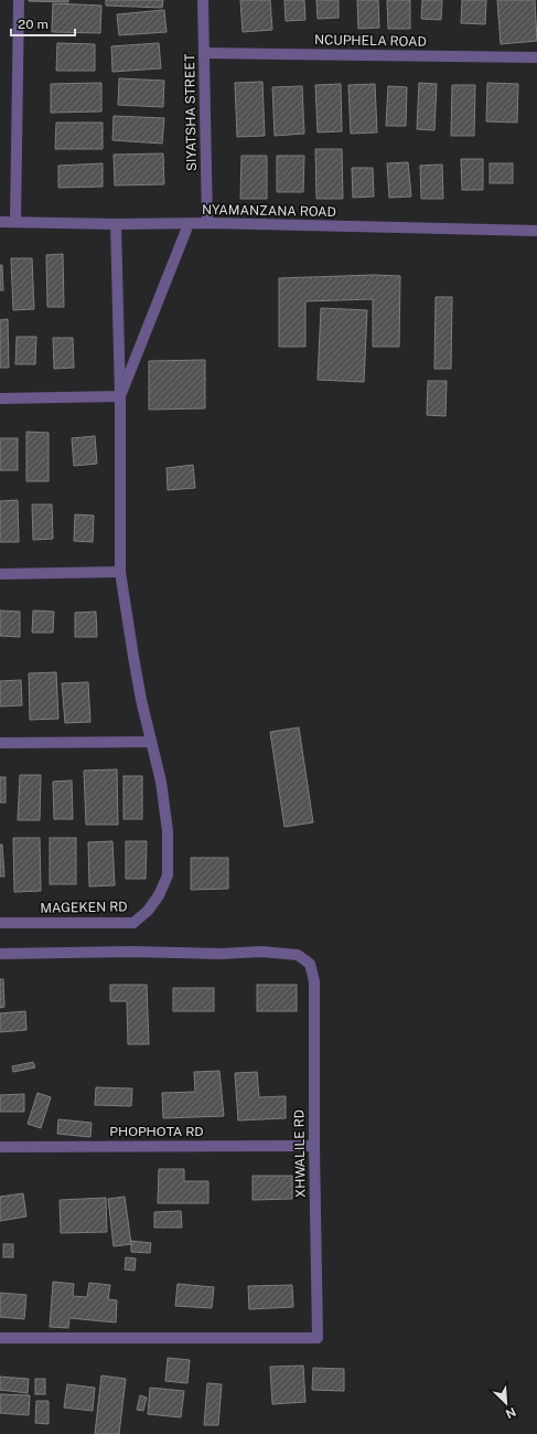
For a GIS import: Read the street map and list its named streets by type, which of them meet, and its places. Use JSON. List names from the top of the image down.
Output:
{
  "streets": {
    "street": [
      "NCUPHELA ROAD",
      "SIYATSHA STREET",
      "NYAMANZANA ROAD",
      "MAGEKEN RD",
      "PHOPHOTA RD",
      "XHWALILE RD"
    ]
  },
  "crossings": [
    ["NCUPHELA ROAD", "SIYATSHA STREET"],
    ["SIYATSHA STREET", "NYAMANZANA ROAD"],
    ["NYAMANZANA ROAD", "MAGEKEN RD"],
    ["PHOPHOTA RD", "XHWALILE RD"]
  ],
  "scale_bar": "20 m",
  "north": "bottom right"
}
